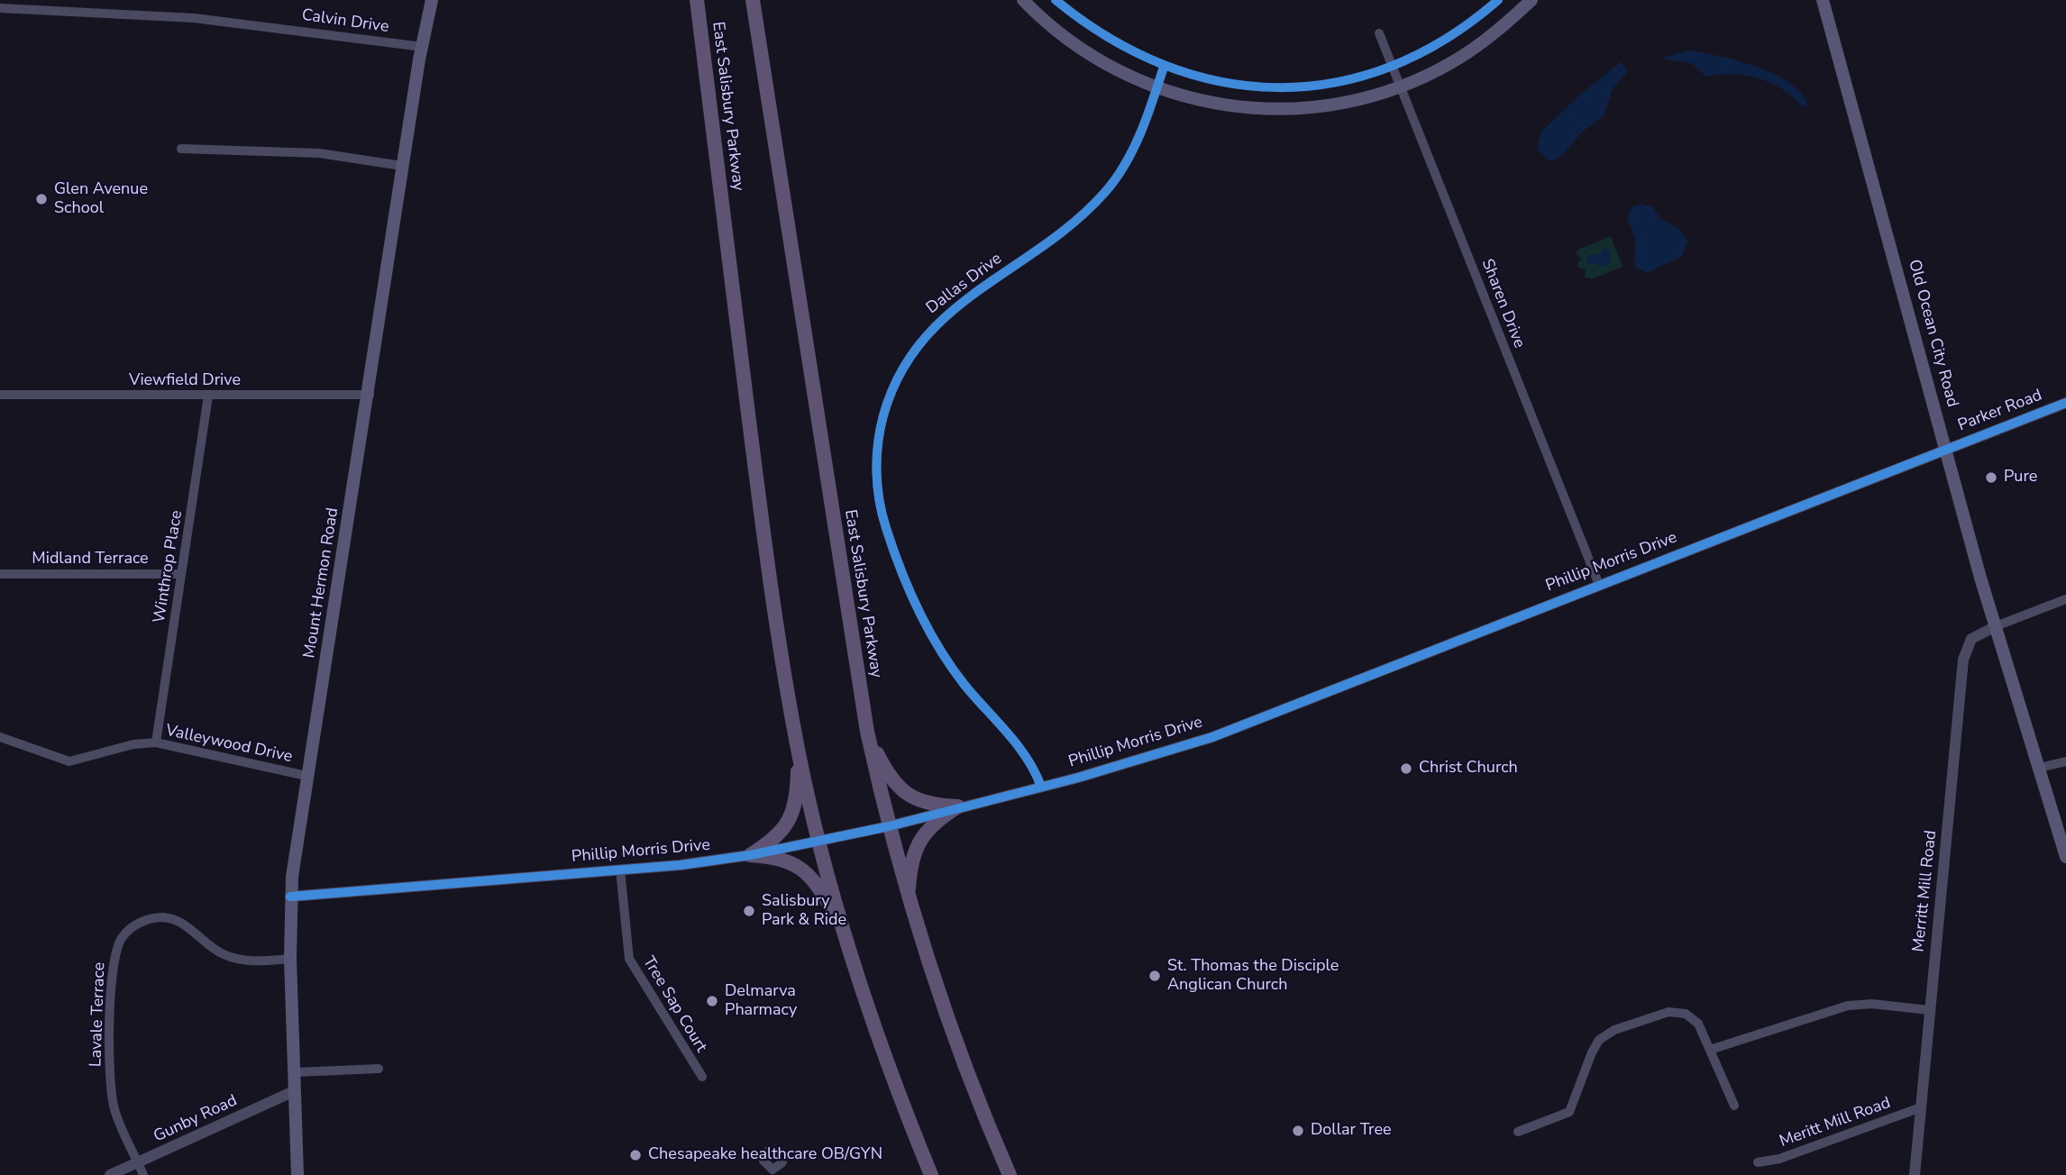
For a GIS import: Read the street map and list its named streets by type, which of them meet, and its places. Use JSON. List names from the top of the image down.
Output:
{
  "streets": {
    "main road": ["East Salisbury Parkway", "Old Ocean City Road", "Mount Hermon Road"],
    "street": [
      "Calvin Drive",
      "Dallas Drive",
      "Sharen Drive",
      "Viewfield Drive",
      "Parker Road",
      "Midland Terrace",
      "Phillip Morris Drive",
      "Winthrop Place",
      "Valleywood Drive",
      "Merritt Mill Road",
      "Tree Sap Court",
      "Lavale Terrace",
      "Gunby Road",
      "Meritt Mill Road"
    ]
  },
  "crossings": [
    ["Calvin Drive", "Mount Hermon Road"],
    ["East Salisbury Parkway", "Phillip Morris Drive"],
    ["Dallas Drive", "Phillip Morris Drive"],
    ["Sharen Drive", "Phillip Morris Drive"],
    ["Old Ocean City Road", "Parker Road"],
    ["Old Ocean City Road", "Phillip Morris Drive"],
    ["Old Ocean City Road", "Merritt Mill Road"],
    ["Viewfield Drive", "Winthrop Place"],
    ["Viewfield Drive", "Mount Hermon Road"],
    ["Parker Road", "Phillip Morris Drive"],
    ["Midland Terrace", "Winthrop Place"],
    ["Phillip Morris Drive", "Mount Hermon Road"],
    ["Phillip Morris Drive", "Tree Sap Court"],
    ["Winthrop Place", "Valleywood Drive"],
    ["Mount Hermon Road", "Valleywood Drive"],
    ["Mount Hermon Road", "Lavale Terrace"],
    ["Mount Hermon Road", "Gunby Road"],
    ["Merritt Mill Road", "Meritt Mill Road"],
    ["Lavale Terrace", "Gunby Road"]
  ],
  "places": [
    "Glen Avenue School",
    "Pure",
    "Christ Church",
    "Salisbury Park & Ride",
    "St. Thomas the Disciple Anglican Church",
    "Delmarva Pharmacy",
    "Dollar Tree",
    "Chesapeake healthcare OB/GYN"
  ]
}
